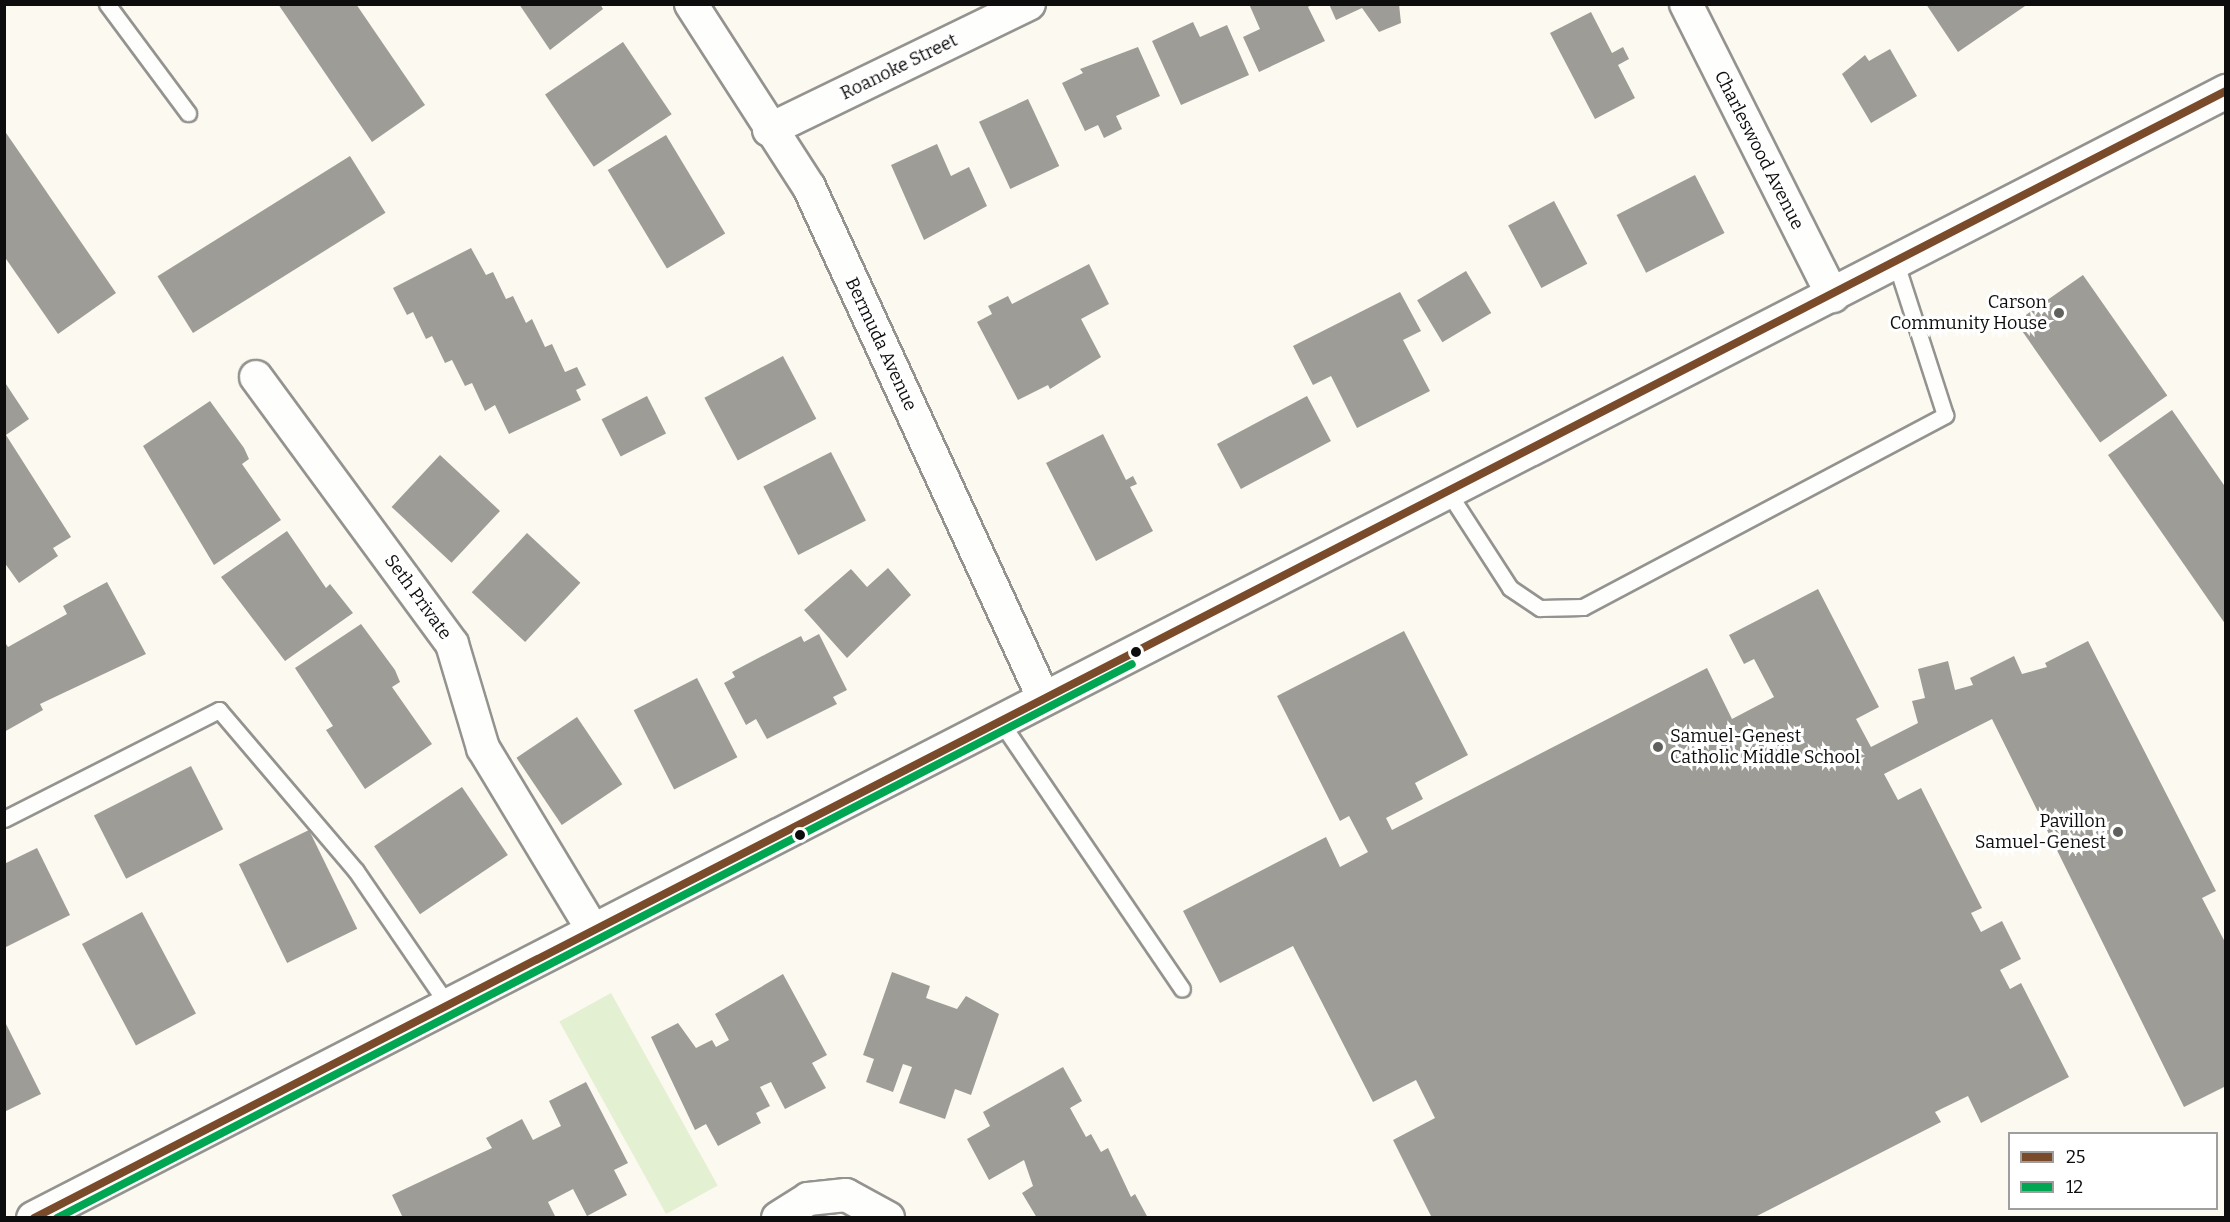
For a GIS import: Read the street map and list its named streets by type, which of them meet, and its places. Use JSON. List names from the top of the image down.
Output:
{
  "streets": {
    "street": [
      "Roanoke Street",
      "Charleswood Avenue",
      "Bermuda Avenue",
      "Seth Private"
    ]
  },
  "crossings": [
    ["Roanoke Street", "Bermuda Avenue"]
  ],
  "places": ["Carson Community House", "Samuel-Genest Catholic Middle School", "Pavillon Samuel-Genest"],
  "lines": ["transit line 25", "transit line 12"],
  "legend": ["25", "12"]
}
